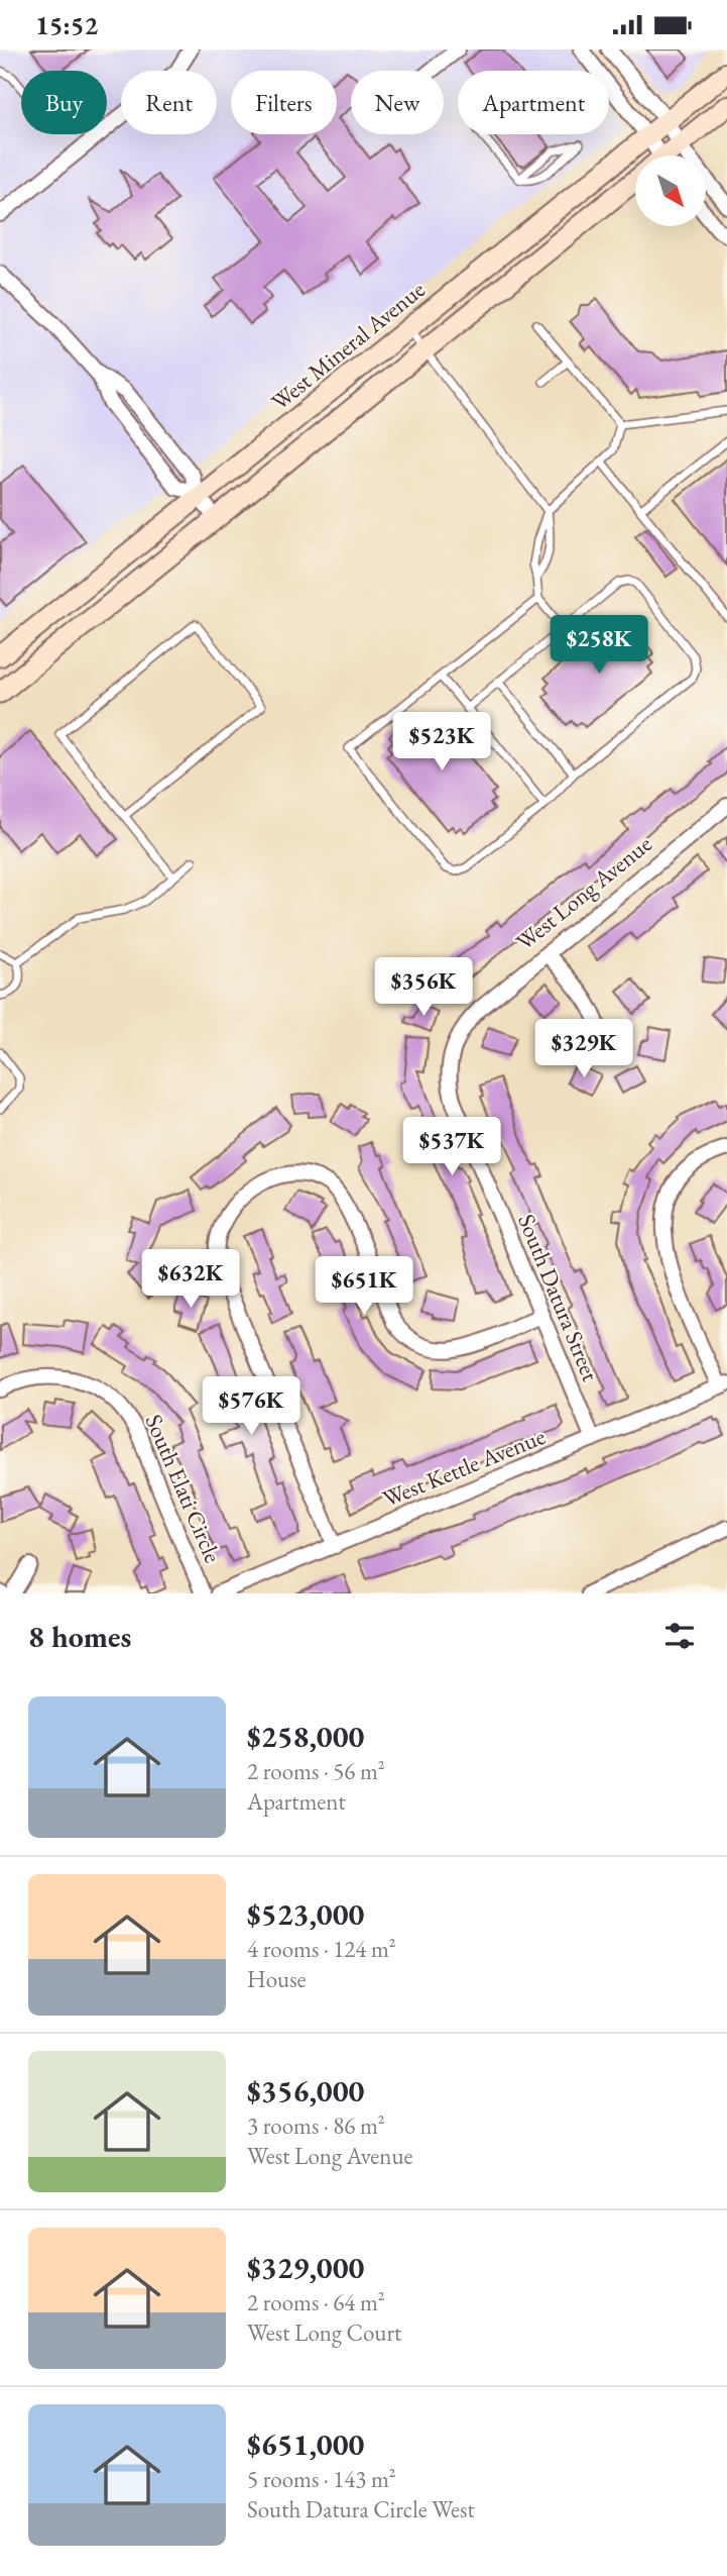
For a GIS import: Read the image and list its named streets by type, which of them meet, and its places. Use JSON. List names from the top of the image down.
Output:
{
  "streets": {
    "main road": ["West Mineral Avenue"],
    "street": [
      "West Long Avenue",
      "South Datura Street",
      "West Kettle Avenue",
      "South Elati Circle"
    ]
  },
  "crossings": [
    ["West Long Avenue", "South Datura Street"],
    ["South Datura Street", "West Kettle Avenue"]
  ],
  "north": "bottom right",
  "page": {
    "status": "15:52",
    "chip": [
      "Buy",
      "Rent",
      "Filters",
      "New",
      "Apartment"
    ],
    "price": [
      "$258K",
      "$523K",
      "$356K",
      "$329K",
      "$537K",
      "$632K",
      "$651K",
      "$576K"
    ],
    "heading": "8 homes",
    "list": [
      {
        "name": "$258,000",
        "note": "2 rooms · 56 m² · Apartment"
      },
      {
        "name": "$523,000",
        "note": "4 rooms · 124 m² · House"
      },
      {
        "name": "$356,000",
        "note": "3 rooms · 86 m² · West Long Avenue"
      },
      {
        "name": "$329,000",
        "note": "2 rooms · 64 m² · West Long Court"
      },
      {
        "name": "$651,000",
        "note": "5 rooms · 143 m² · South Datura Circle West"
      }
    ]
  }
}
